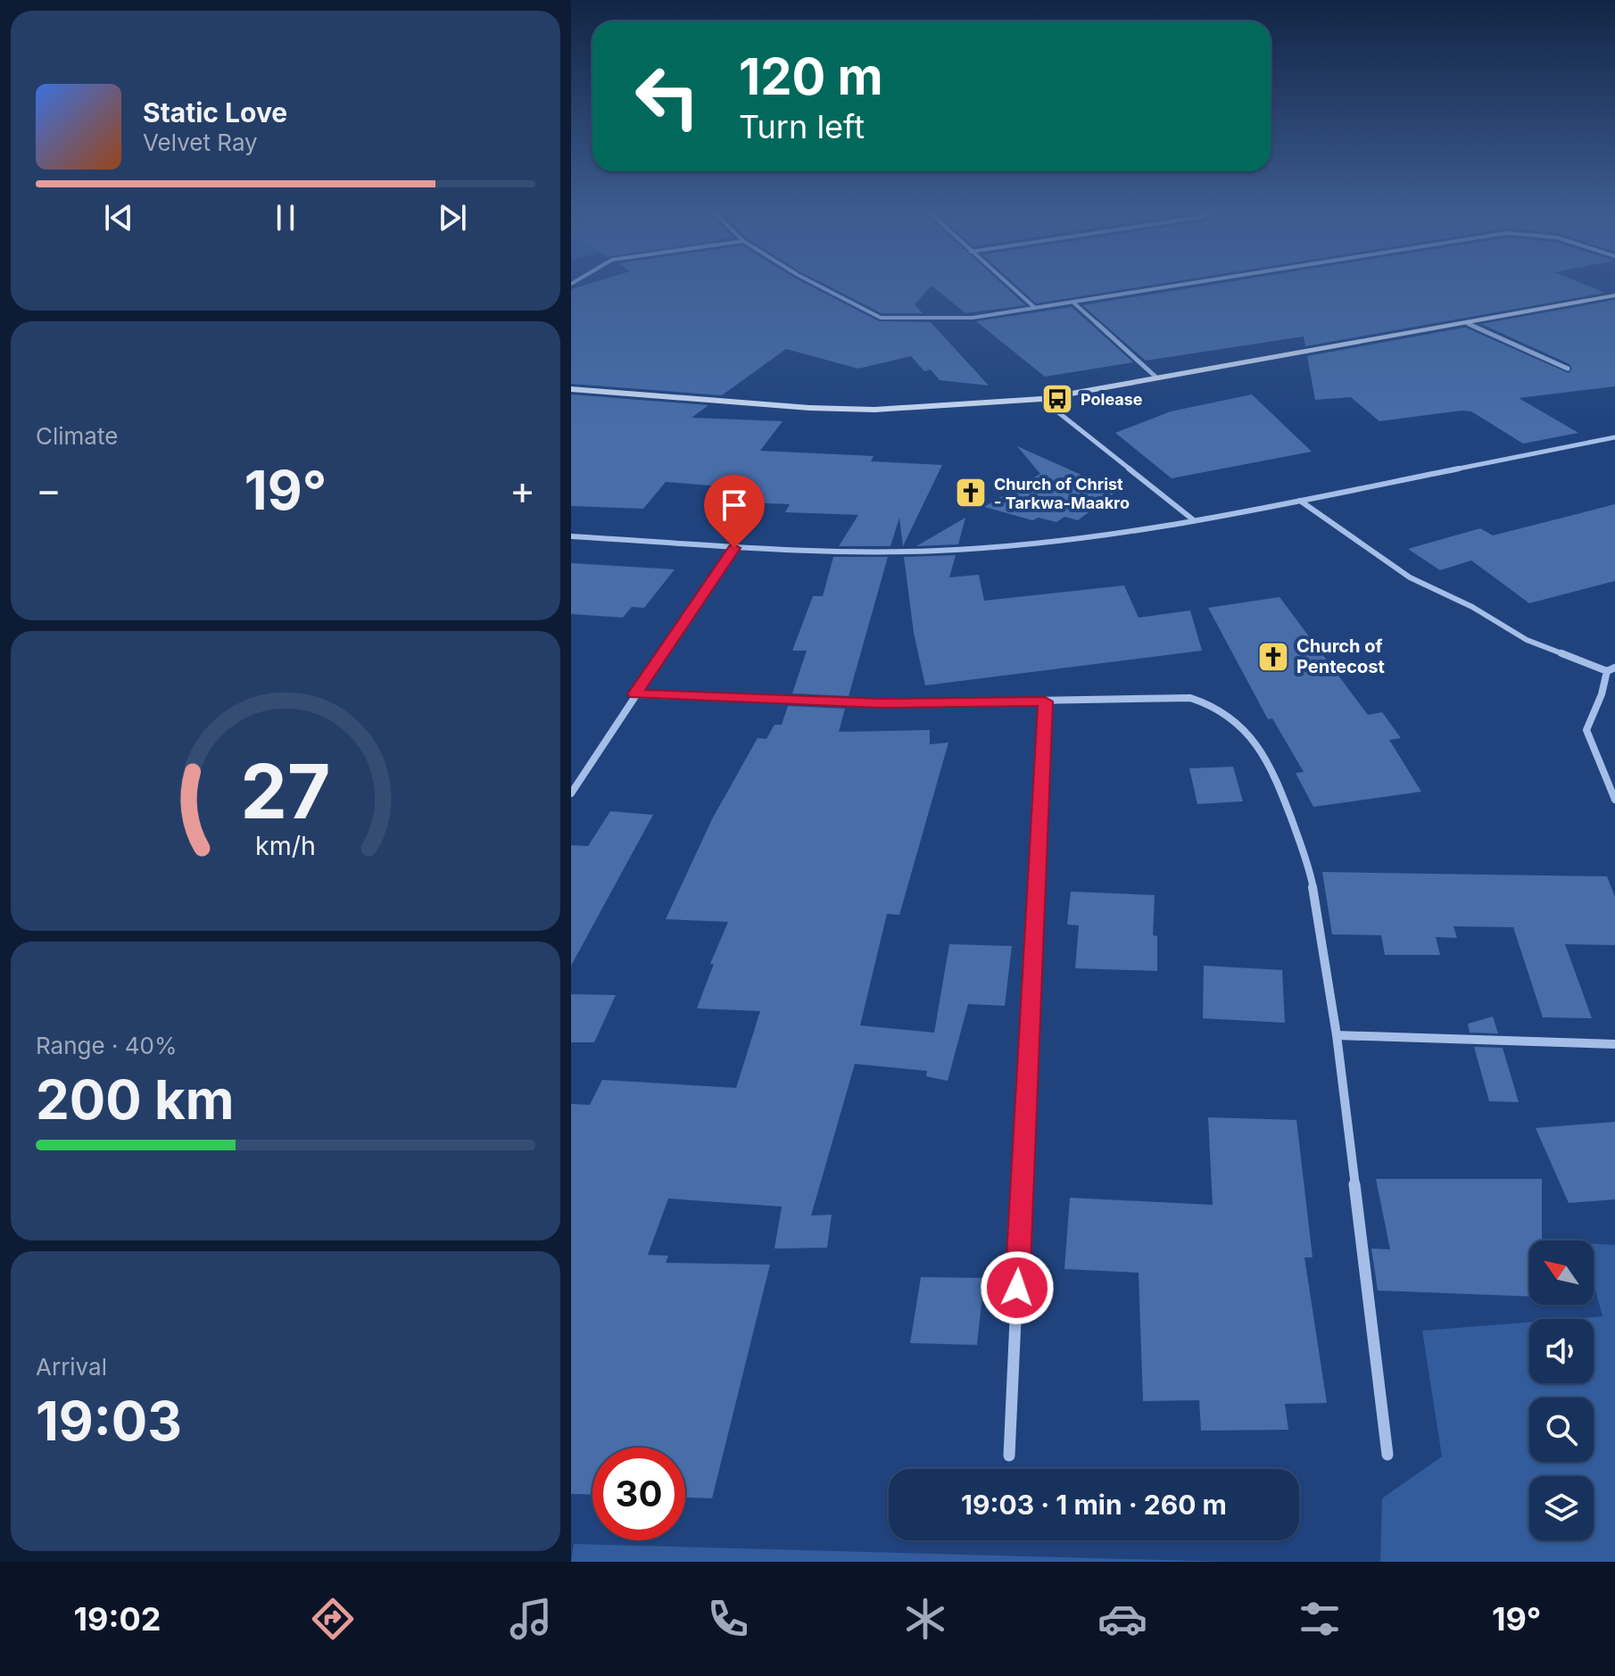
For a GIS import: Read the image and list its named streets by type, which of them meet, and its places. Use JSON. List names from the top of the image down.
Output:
{
  "places": {
    "bus stop": ["Polease"],
    "church": ["Church of Christ - Tarkwa-Maakro", "Church of Pentecost"]
  },
  "north": "top left",
  "page": {
    "turn": ["120 m", "Turn left"],
    "song": ["Static Love", "Velvet Ray"],
    "tile": [
      "Climate",
      ["Range · 40%", "200 km"],
      ["Arrival", "19:03"]
    ],
    "heat": ["−", "19°", "+"],
    "limit": "30",
    "trip": "19:03 · 1 min · 260 m",
    "tabs": ["19:02", "19°"],
    "gauge": ["27", "km/h"]
  }
}
